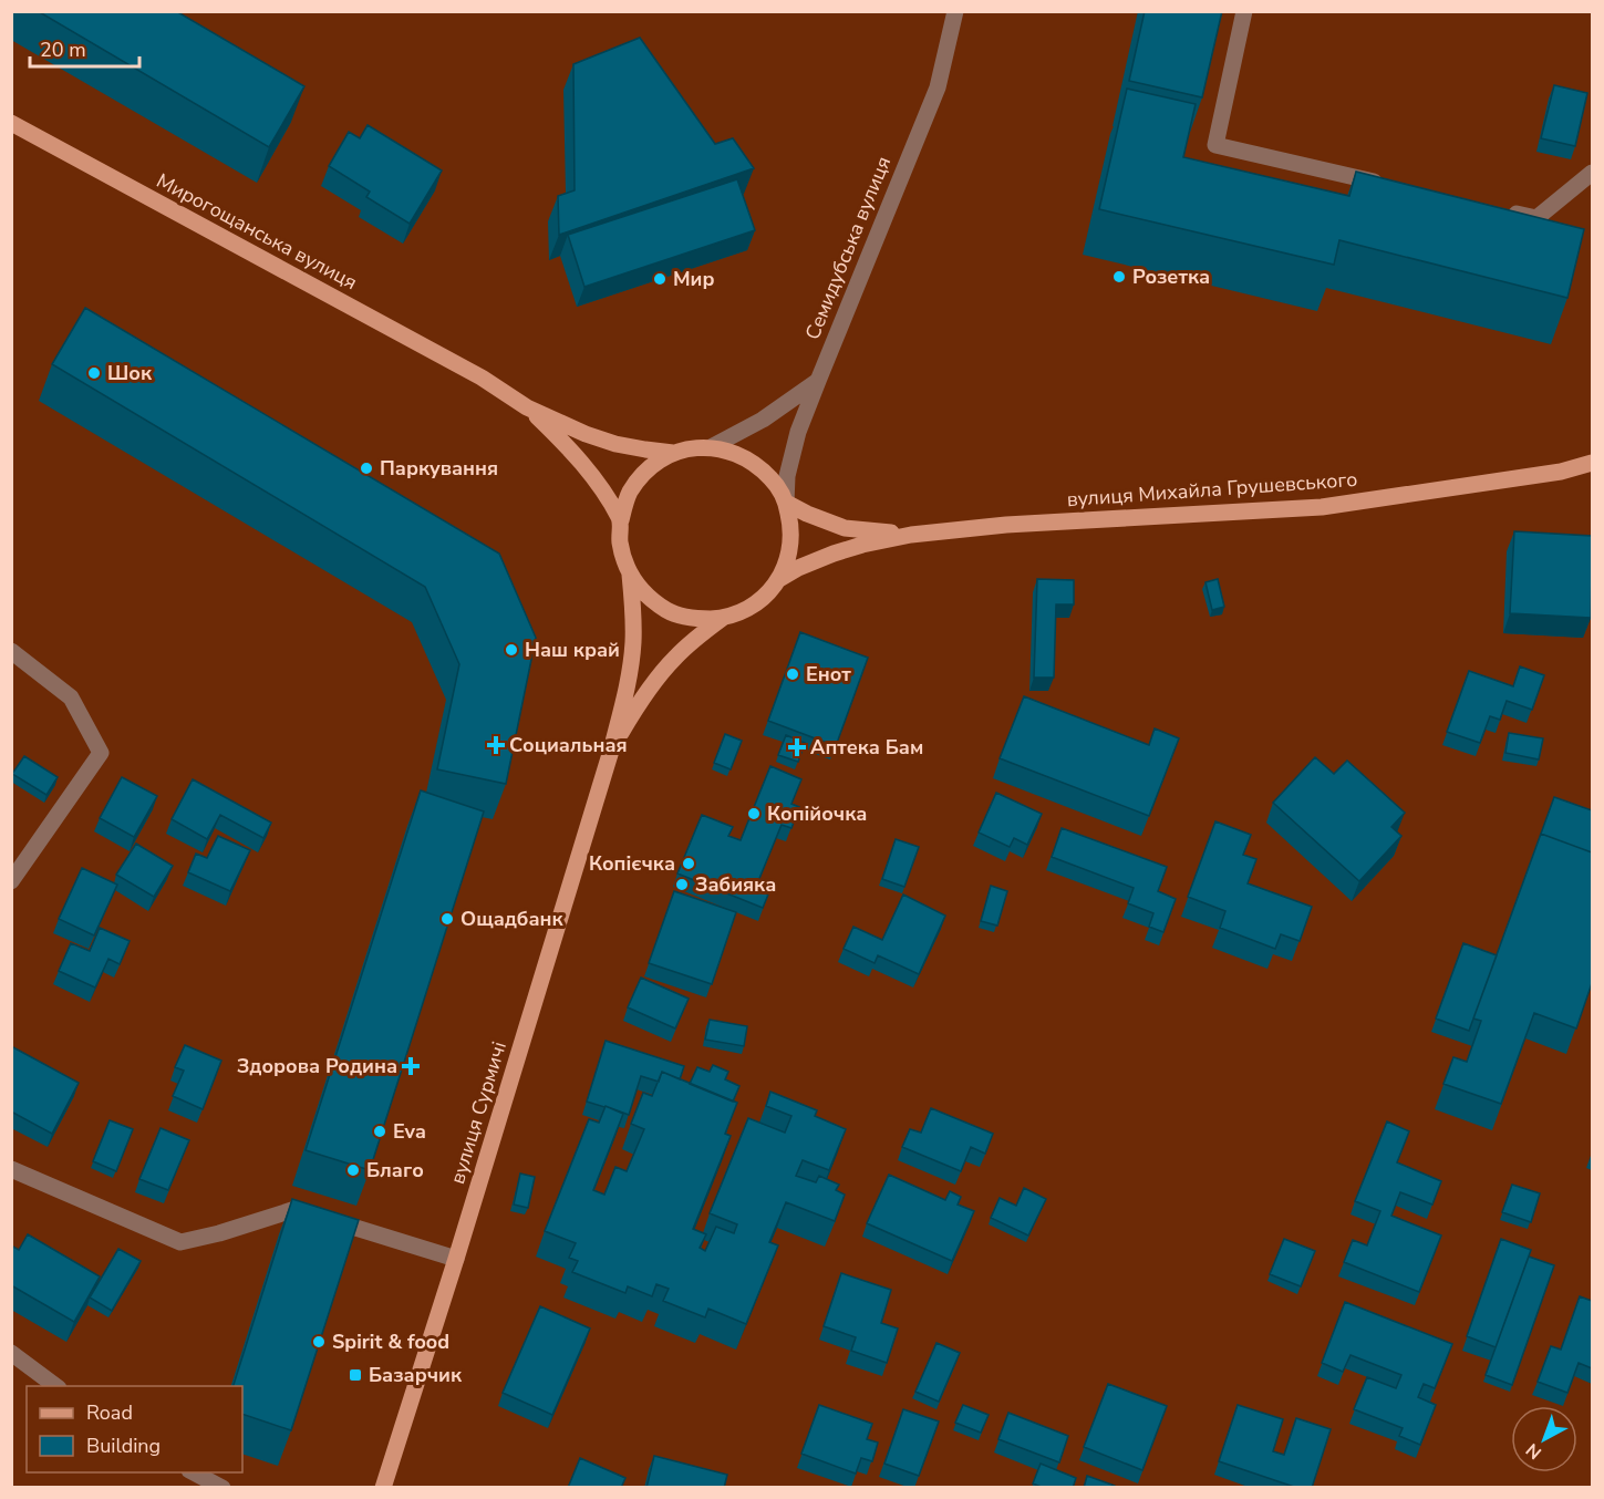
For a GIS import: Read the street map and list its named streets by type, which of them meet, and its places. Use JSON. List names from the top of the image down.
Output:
{
  "streets": {
    "main road": ["Мирогощанська вулиця", "вулиця Михайла Грушевського", "вулиця Сурмичі"],
    "street": ["Семидубська вулиця"]
  },
  "crossings": [
    ["Семидубська вулиця", "вулиця Михайла Грушевського"]
  ],
  "places": {
    "other": [
      "Розетка",
      "Мир",
      "Шок",
      "Паркування",
      "Наш край",
      "Енот",
      "Копійочка",
      "Копієчка",
      "Забияка",
      "Ощадбанк",
      "Eva",
      "Благо",
      "Spirit & food"
    ],
    "health": ["Социальная", "Аптека Бам", "Здорова Родина"],
    "transit": ["Базарчик"]
  },
  "legend": ["Road", "Building"],
  "scale_bar": "20 m",
  "north": "bottom left"
}
